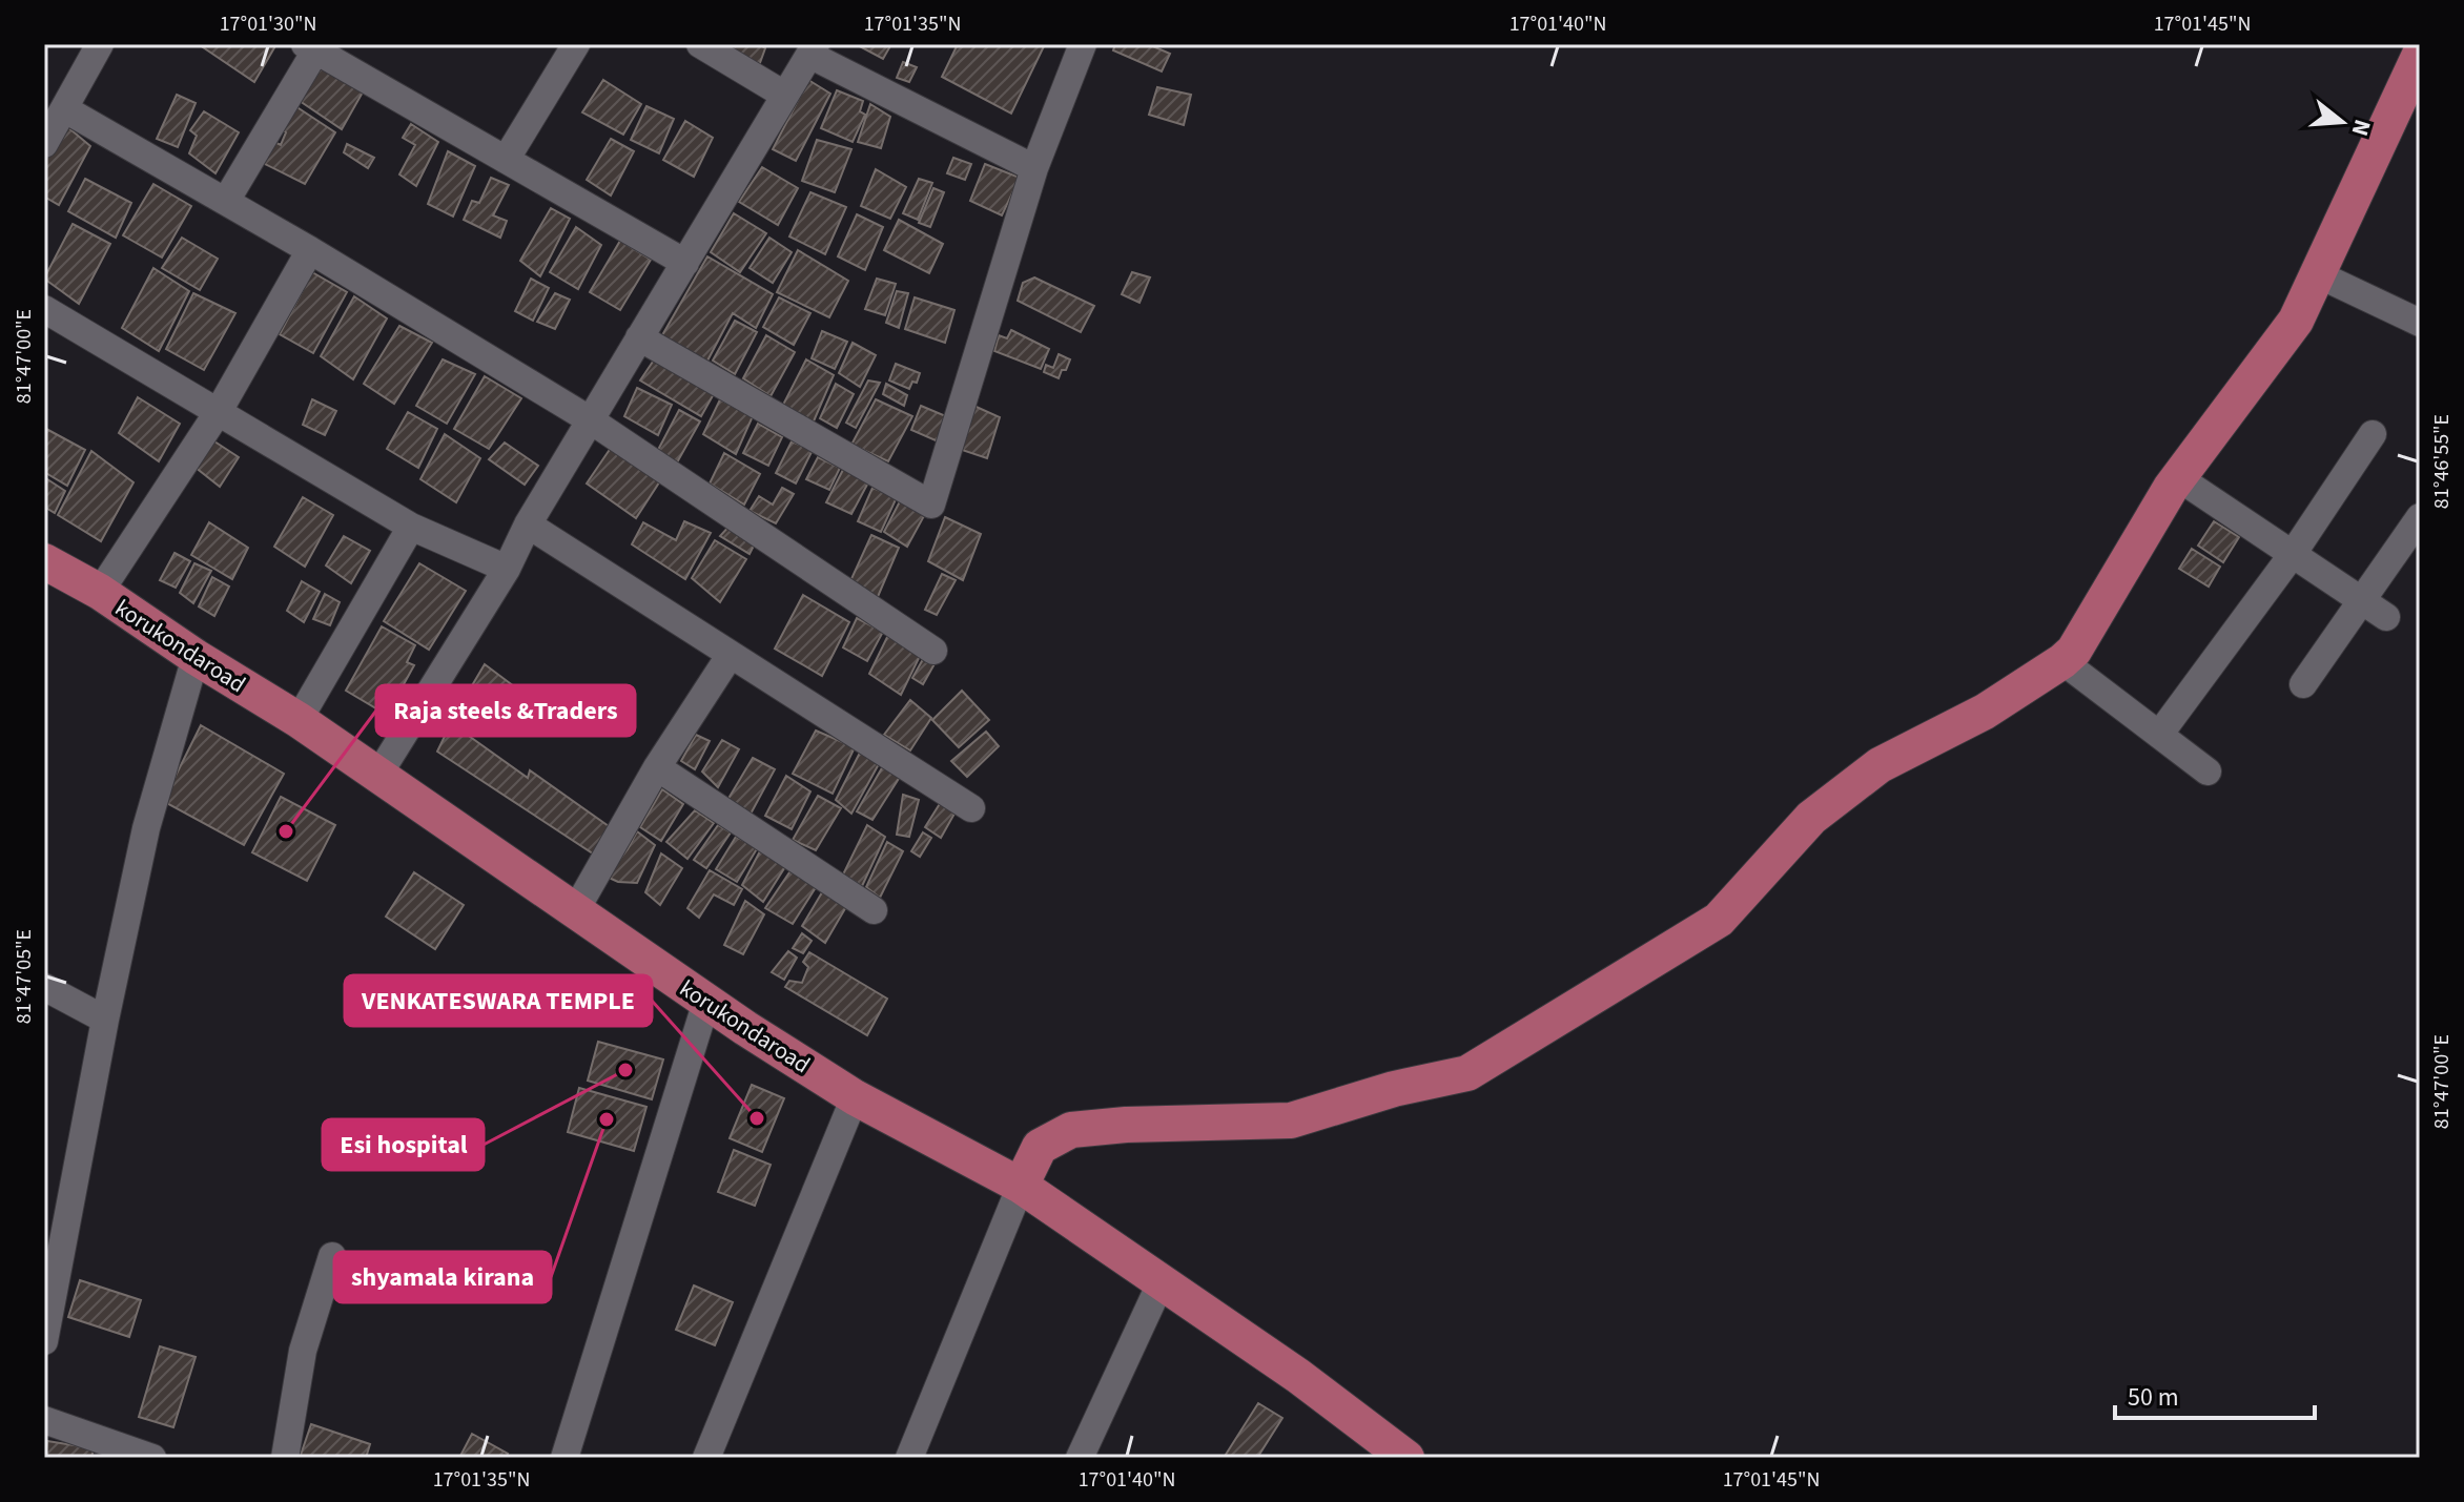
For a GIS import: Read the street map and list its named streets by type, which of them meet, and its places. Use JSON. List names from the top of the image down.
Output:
{
  "streets": {
    "main road": ["korukondaroad"]
  },
  "places": [
    "Raja steels &Traders",
    "Esi hospital",
    "VENKATESWARA TEMPLE",
    "shyamala kirana"
  ],
  "scale_bar": "50 m",
  "north": "right",
  "coordinates": [
    "17°01'30\"N",
    "17°01'35\"N",
    "17°01'40\"N",
    "17°01'45\"N",
    "81°47'00\"E",
    "81°46'55\"E",
    "81°47'05\"E"
  ]
}
